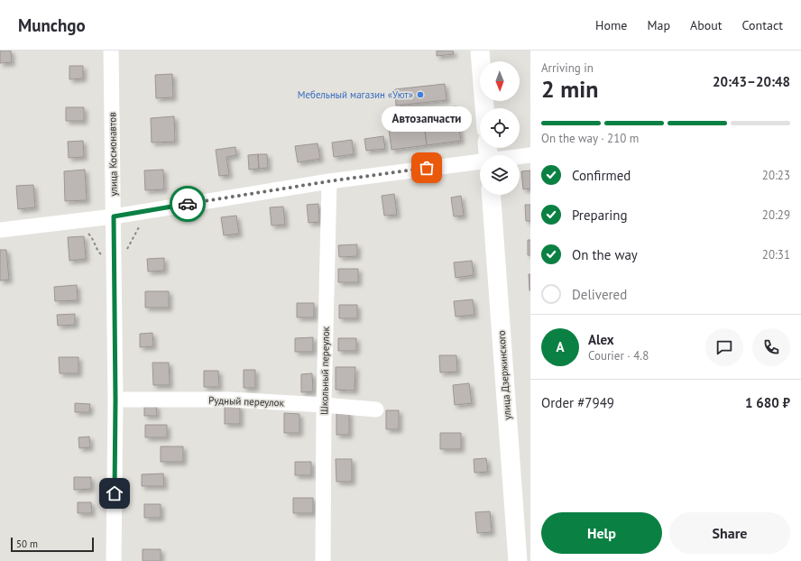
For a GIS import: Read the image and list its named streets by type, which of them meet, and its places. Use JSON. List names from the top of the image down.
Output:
{
  "streets": {
    "main road": ["улица Дзержинского"],
    "street": ["улица Космонавтов", "Школьный переулок", "Рудный переулок"]
  },
  "crossings": [
    ["улица Космонавтов", "Рудный переулок"],
    ["Школьный переулок", "Рудный переулок"]
  ],
  "places": ["Мебельный магазин «Уют»", "Автозапчасти"],
  "scale_bar": "50 m",
  "north": "bottom",
  "page": {
    "header": "Munchgo",
    "nav": [
      "Home",
      "Map",
      "About",
      "Contact"
    ],
    "heading": ["2 min", "Arriving in", "20:43–20:48"],
    "panel": [
      "Alex",
      "Courier · 4.8",
      "Order #7949",
      "1 680 ₽"
    ],
    "bubble": "Автозапчасти",
    "bar": "On the way · 210 m",
    "list": [
      ["Confirmed", "20:23"],
      ["Preparing", "20:29"],
      ["On the way", "20:31"],
      "Delivered"
    ],
    "round": "A",
    "buttons": ["Help", "Share"],
    "scale": "50 m"
  }
}
